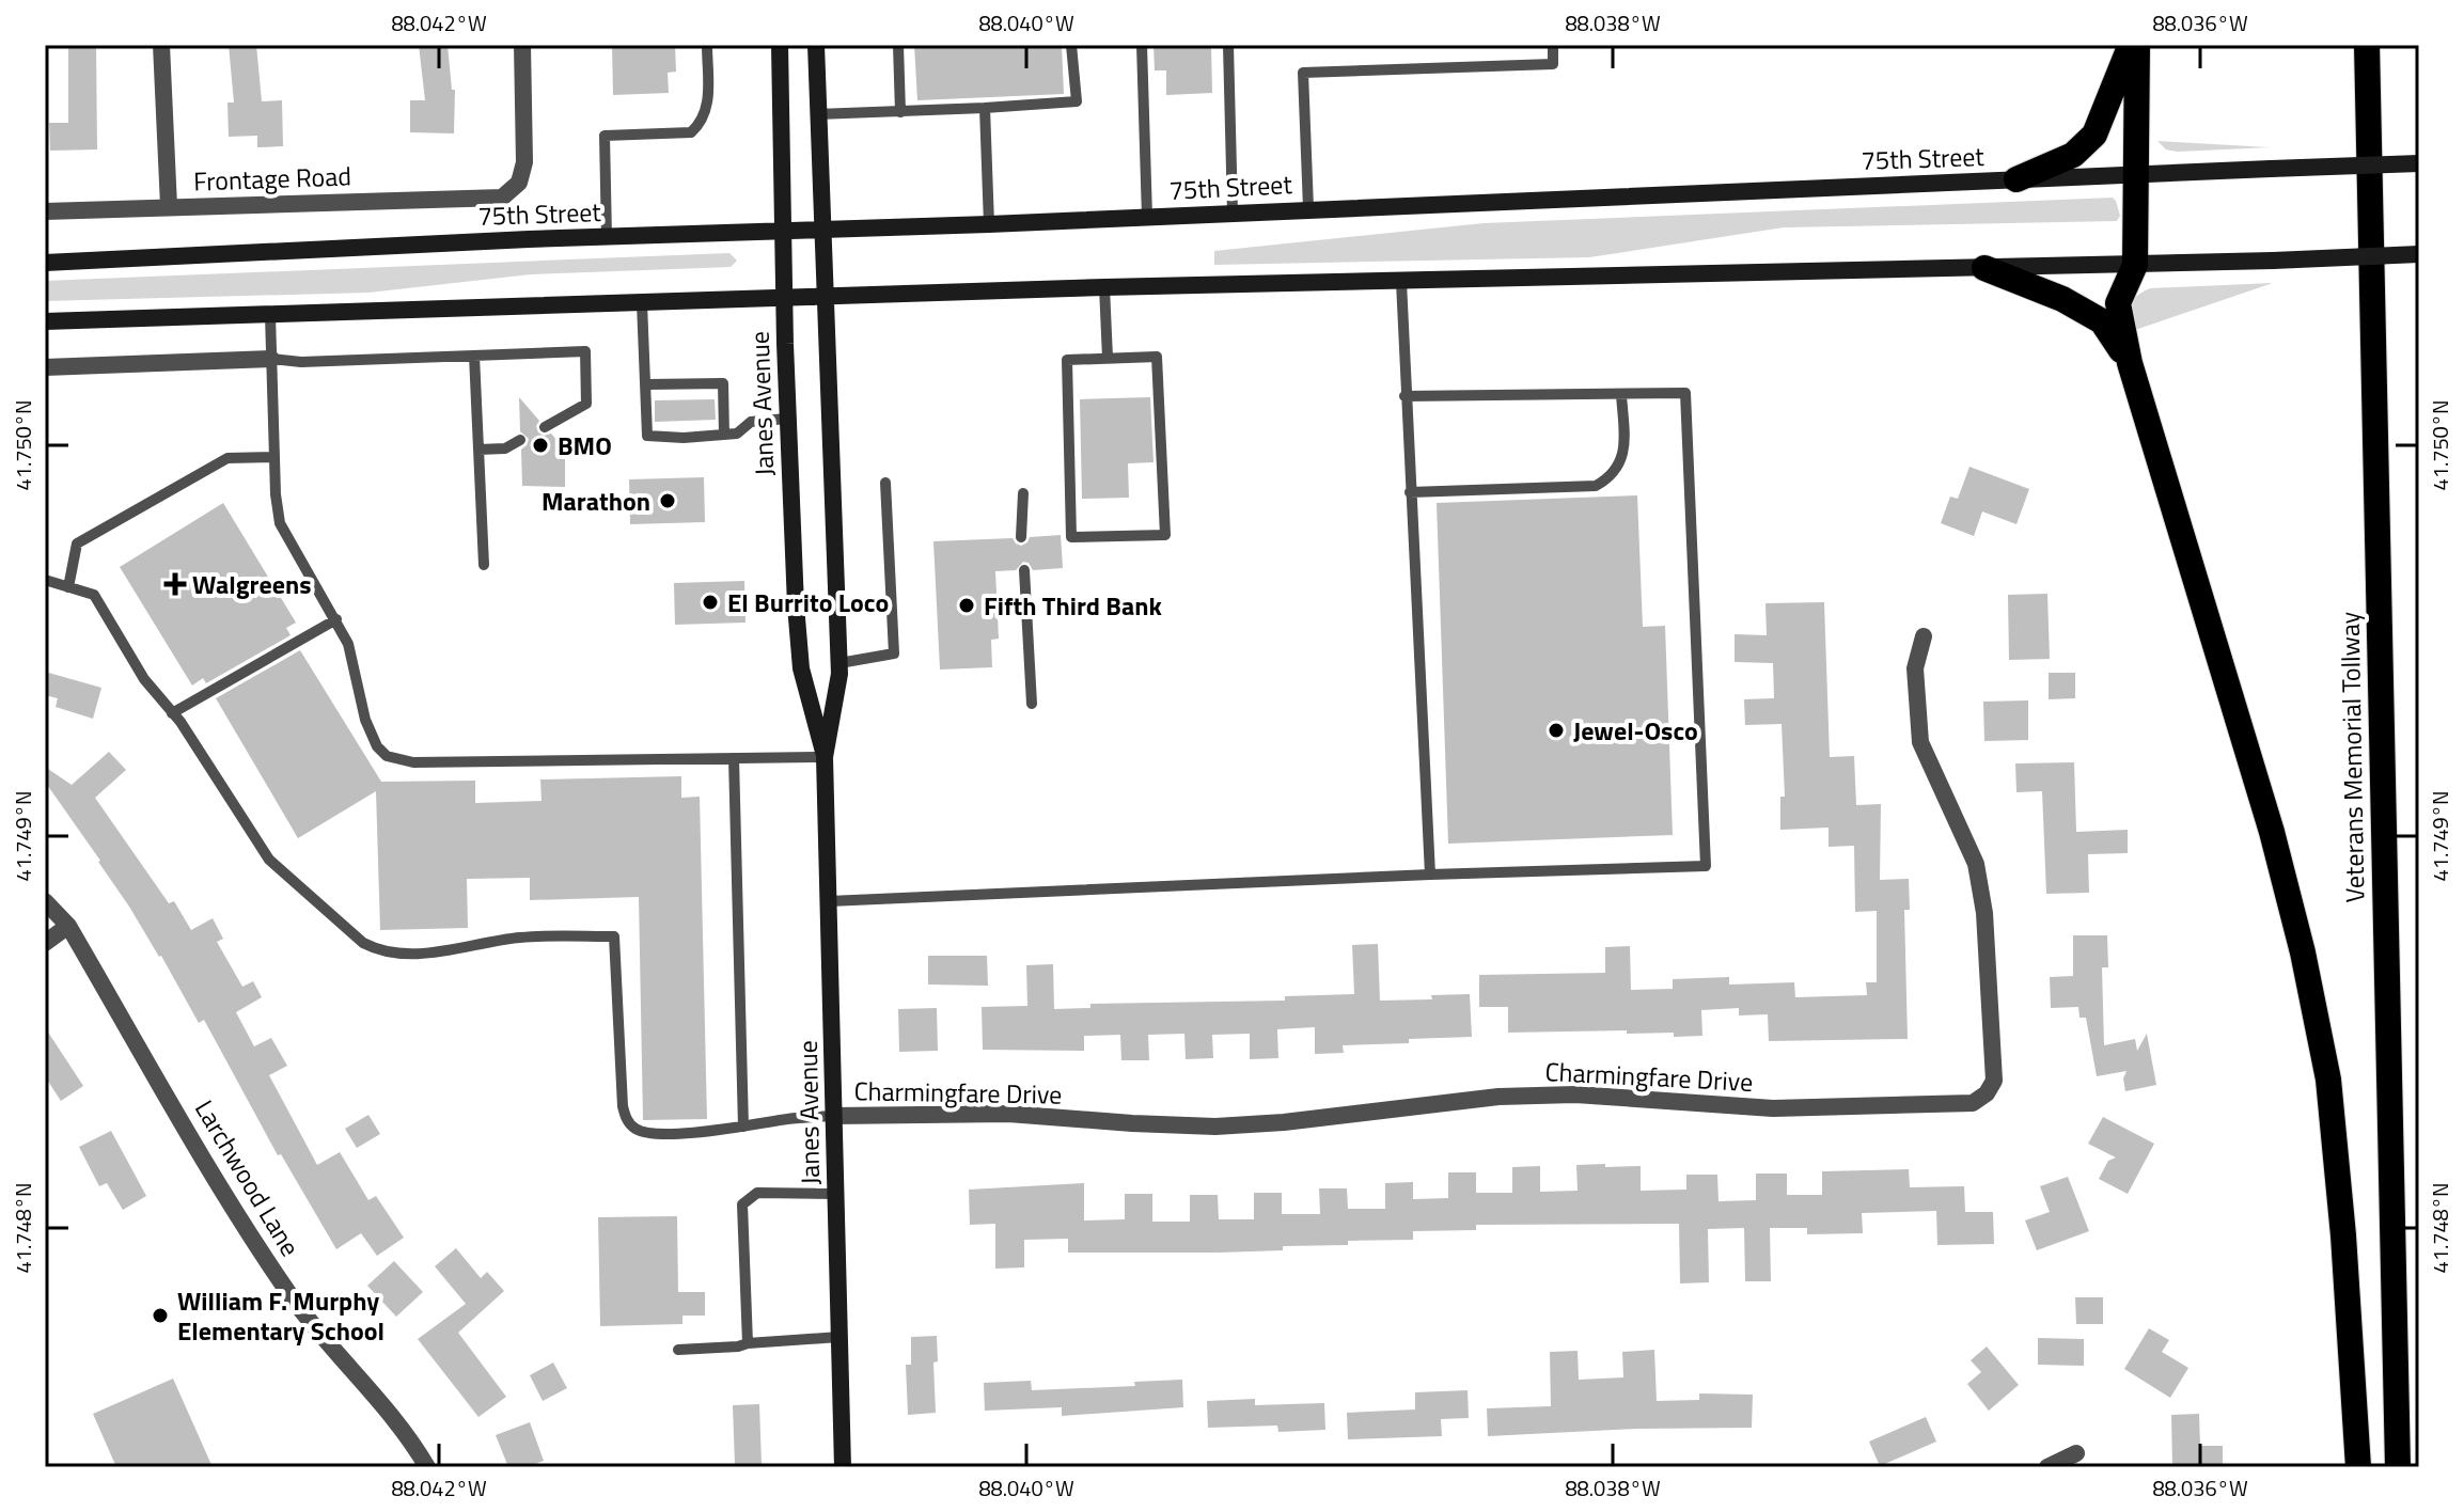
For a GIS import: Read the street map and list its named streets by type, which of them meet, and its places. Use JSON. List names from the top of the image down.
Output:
{
  "streets": {
    "highway": ["Veterans Memorial Tollway"],
    "main road": ["75th Street", "Janes Avenue"],
    "street": ["Frontage Road", "Charmingfare Drive", "Larchwood Lane"]
  },
  "crossings": [
    ["75th Street", "Janes Avenue"],
    ["Janes Avenue", "Charmingfare Drive"]
  ],
  "places": {
    "other": [
      "BMO",
      "Marathon",
      "El Burrito Loco",
      "Fifth Third Bank",
      "Jewel-Osco",
      "William F. Murphy Elementary School"
    ],
    "health": ["Walgreens"]
  },
  "coordinates": [
    "88.042°W",
    "88.040°W",
    "88.038°W",
    "88.036°W",
    "41.750°N",
    "41.749°N",
    "41.748°N"
  ]
}
